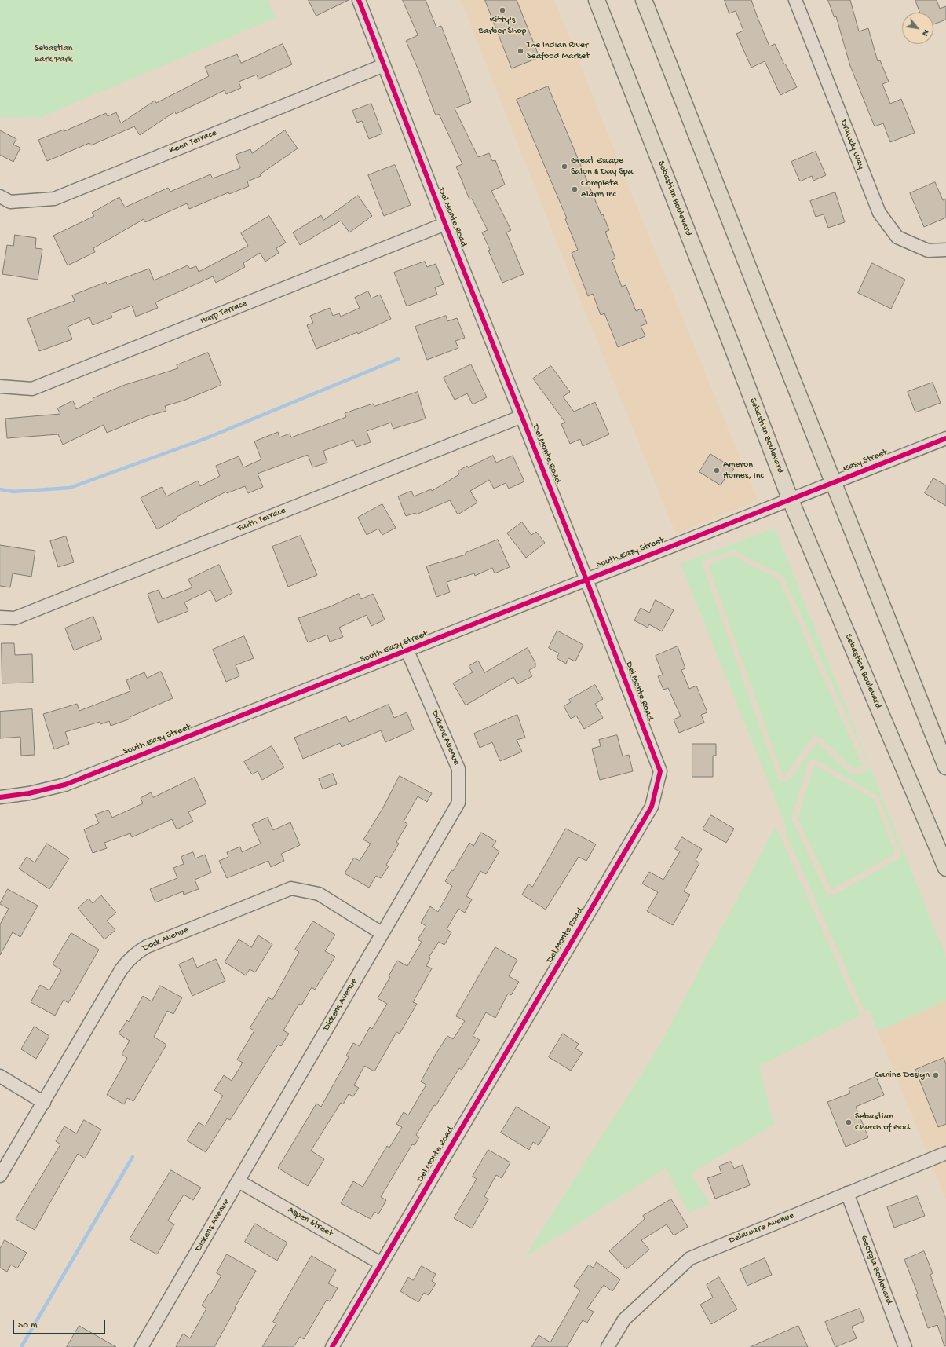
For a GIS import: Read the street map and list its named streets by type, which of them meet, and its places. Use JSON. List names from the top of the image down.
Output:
{
  "streets": {
    "main road": ["Sebastian Boulevard"],
    "street": [
      "Keen Terrace",
      "Drawdy Way",
      "Del Monte Road",
      "Harp Terrace",
      "Easy Street",
      "Faith Terrace",
      "South Easy Street",
      "Dickens Avenue",
      "Dock Avenue",
      "Aspen Street",
      "Delaware Avenue",
      "Georgia Boulevard"
    ]
  },
  "crossings": [
    ["Keen Terrace", "Del Monte Road"],
    ["Sebastian Boulevard", "Easy Street"],
    ["Sebastian Boulevard", "South Easy Street"],
    ["Del Monte Road", "Harp Terrace"],
    ["Del Monte Road", "Faith Terrace"],
    ["Del Monte Road", "South Easy Street"],
    ["Del Monte Road", "Aspen Street"],
    ["Easy Street", "South Easy Street"],
    ["South Easy Street", "Dickens Avenue"],
    ["Dickens Avenue", "Dock Avenue"],
    ["Dickens Avenue", "Aspen Street"],
    ["Delaware Avenue", "Georgia Boulevard"]
  ],
  "parks": ["Sebastian Bark Park"],
  "places": [
    "Kitty's Barber Shop",
    "The Indian River Seafood Market",
    "Great Escape Salon & Day Spa",
    "Complete Alarm Inc",
    "Ameron Homes, Inc",
    "Canine Design",
    "Sebastian Church of God"
  ],
  "scale_bar": "50 m",
  "north": "bottom right"
}
